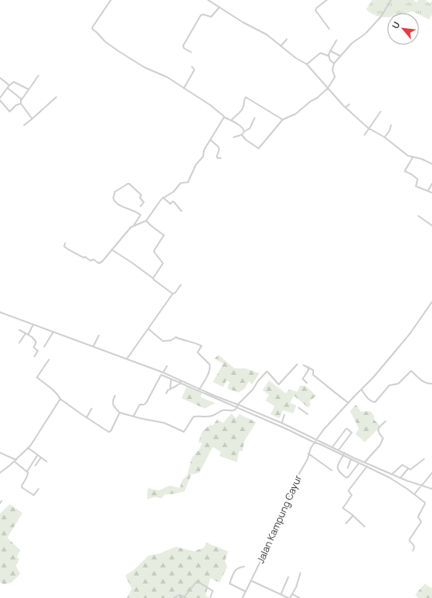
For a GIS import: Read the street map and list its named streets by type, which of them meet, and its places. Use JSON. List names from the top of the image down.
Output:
{
  "streets": {
    "street": ["Jalan Kampung Cayur"]
  },
  "north": "top left"
}
